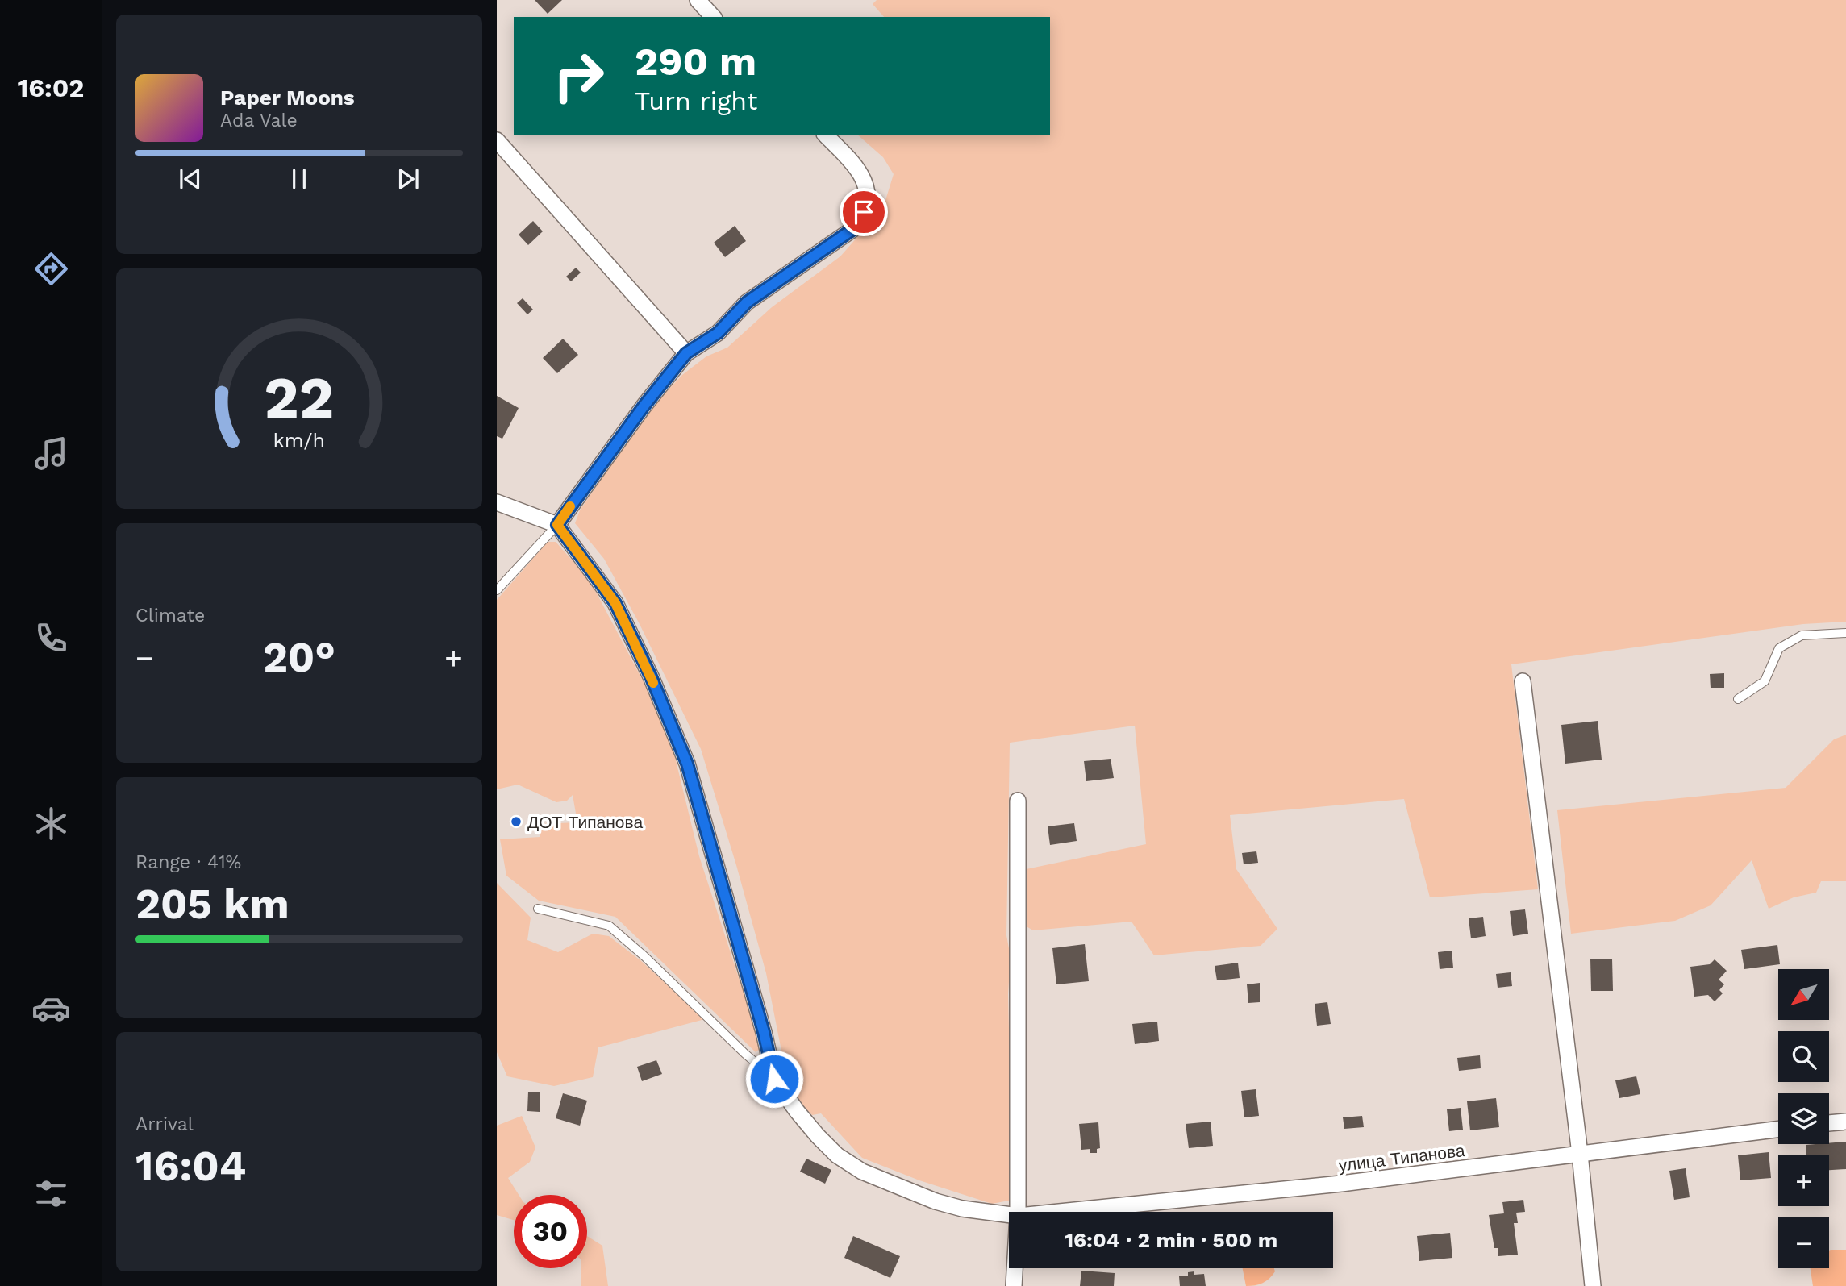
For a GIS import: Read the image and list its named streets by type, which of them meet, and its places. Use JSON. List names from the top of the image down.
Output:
{
  "streets": {
    "street": ["улица Типанова"]
  },
  "places": ["ДОТ Типанова"],
  "north": "bottom left",
  "page": {
    "tabs": "16:02",
    "turn": ["290 m", "Turn right"],
    "song": ["Paper Moons", "Ada Vale"],
    "tile": [
      "Climate",
      ["Range · 41%", "205 km"],
      ["Arrival", "16:04"]
    ],
    "heat": ["−", "20°", "+"],
    "map_buttons": ["+", "−"],
    "limit": "30",
    "trip": "16:04 · 2 min · 500 m",
    "gauge": ["22", "km/h"]
  }
}
